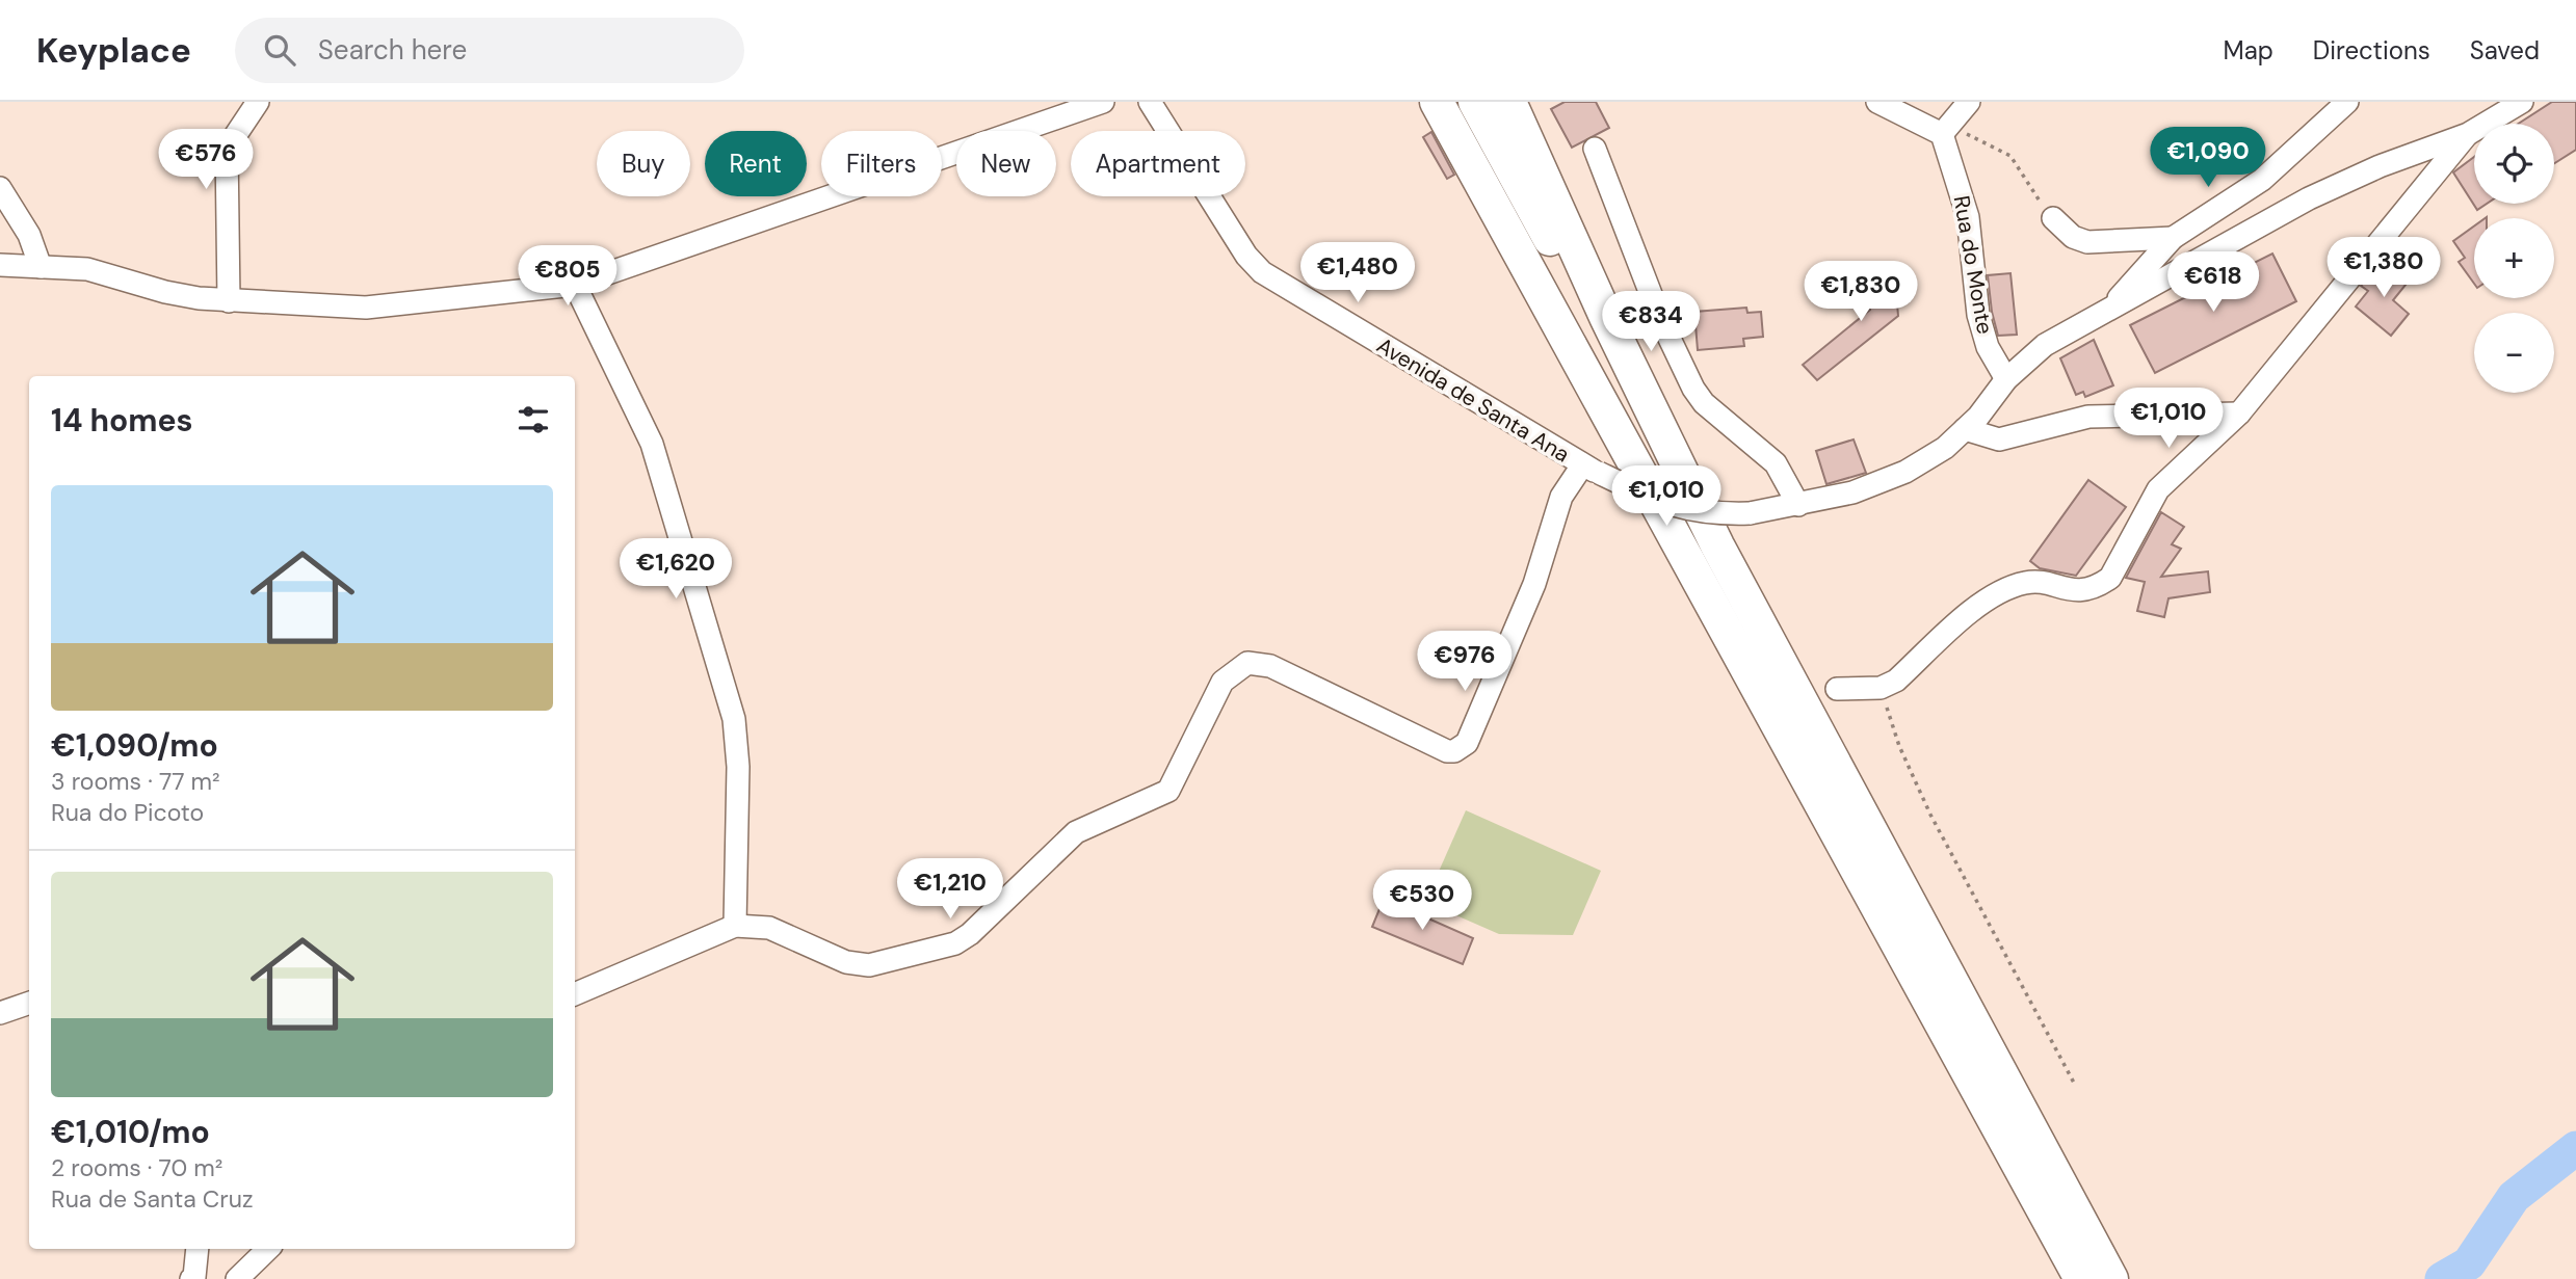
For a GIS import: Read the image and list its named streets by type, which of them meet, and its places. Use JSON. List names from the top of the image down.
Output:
{
  "streets": {
    "street": ["Rua do Monte", "Avenida de Santa Ana"]
  },
  "crossings": [
    ["Rua do Monte", "Avenida de Santa Ana"]
  ],
  "page": {
    "header": "Keyplace",
    "search": "Search here",
    "nav": ["Map", "Directions", "Saved"],
    "map_buttons": ["+", "−"],
    "price": [
      "€1,090",
      "€576",
      "€1,380",
      "€1,480",
      "€805",
      "€618",
      "€1,830",
      "€834",
      "€1,010",
      "€1,010",
      "€1,620",
      "€976",
      "€1,210",
      "€530"
    ],
    "chip": [
      "Buy",
      "Rent",
      "Filters",
      "New",
      "Apartment"
    ],
    "heading": "14 homes",
    "list": [
      {
        "name": "€1,090/mo",
        "note": "3 rooms · 77 m² · Rua do Picoto"
      },
      {
        "name": "€1,010/mo",
        "note": "2 rooms · 70 m² · Rua de Santa Cruz"
      }
    ]
  }
}
